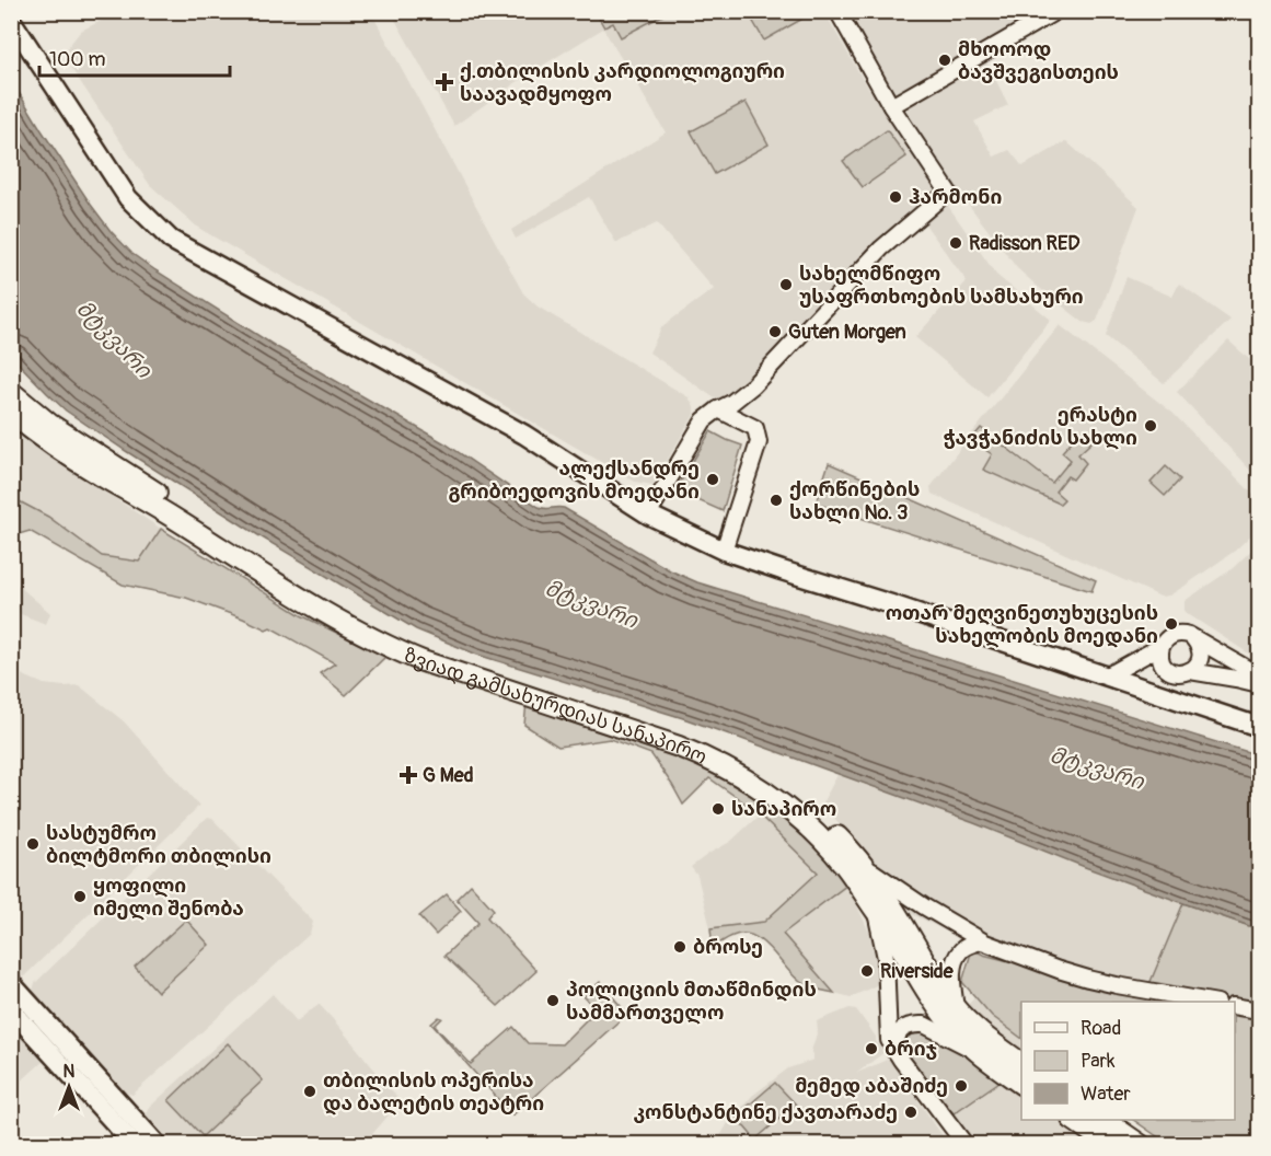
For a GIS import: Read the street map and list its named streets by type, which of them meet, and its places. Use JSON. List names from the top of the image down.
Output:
{
  "streets": {
    "highway": ["ზვიად გამსახურდიას სანაპირო"]
  },
  "water": ["მტკვარი"],
  "places": {
    "other": [
      "მხოოოდ ბავშვეგისთეის",
      "ჰარმონი",
      "Radisson RED",
      "სახელმწიფო უსაფრთხოების სამსახური",
      "Guten Morgen",
      "ერასტი ჭავჭანიძის სახლი",
      "ალექსანდრე გრიბოედოვის მოედანი",
      "ქორწინების სახლი No. 3",
      "ოთარ მეღვინეთუხუცესის სახელობის მოედანი",
      "სანაპირო",
      "სასტუმრო ბილტმორი თბილისი",
      "ყოფილი იმელი შენობა",
      "ბროსე",
      "Riverside",
      "პოლიციის მთაწმინდის სამმართველო",
      "ბრიჯ",
      "მემედ აბაშიძე",
      "თბილისის ოპერისა და ბალეტის თეატრი",
      "კონსტანტინე ქავთარაძე"
    ],
    "health": ["ქ.თბილისის კარდიოლოგიური საავადმყოფო", "G Med"]
  },
  "legend": ["Road", "Park", "Water"],
  "scale_bar": "100 m",
  "north": "top"
}
